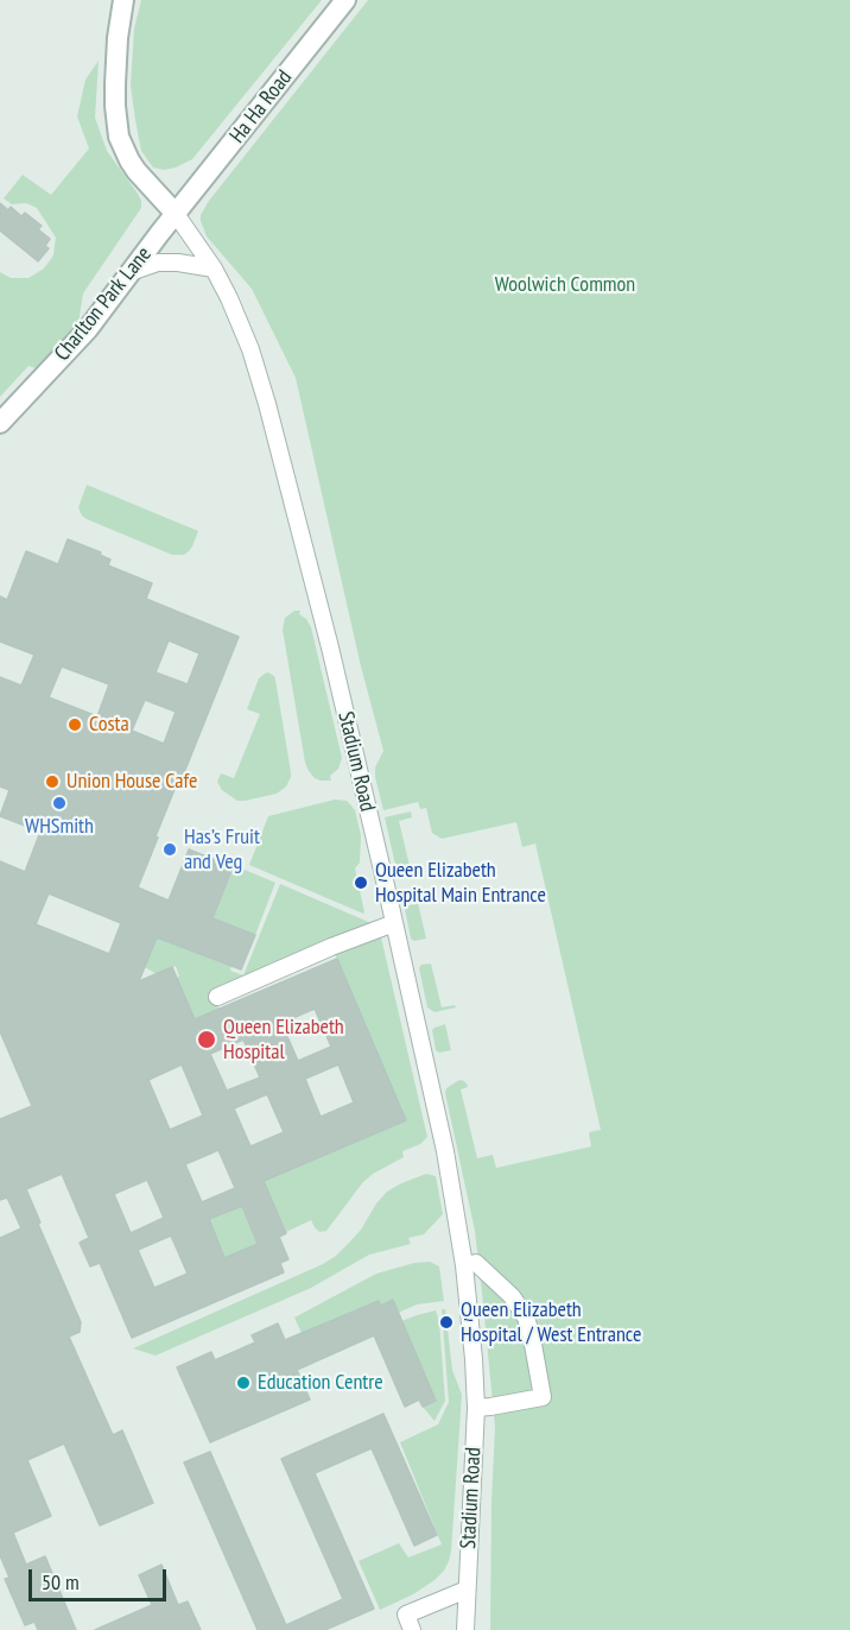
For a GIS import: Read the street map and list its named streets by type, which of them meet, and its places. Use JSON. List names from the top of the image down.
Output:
{
  "streets": {
    "street": ["Ha Ha Road", "Charlton Park Lane", "Stadium Road"]
  },
  "crossings": [
    ["Ha Ha Road", "Charlton Park Lane"],
    ["Ha Ha Road", "Stadium Road"],
    ["Charlton Park Lane", "Stadium Road"]
  ],
  "parks": ["Woolwich Common"],
  "places": [
    "Costa",
    "Union House Cafe",
    "WHSmith",
    "Has’s Fruit and Veg",
    "Queen Elizabeth Hospital Main Entrance",
    "Queen Elizabeth Hospital",
    "Queen Elizabeth Hospital / West Entrance",
    "Education Centre"
  ],
  "scale_bar": "50 m"
}
